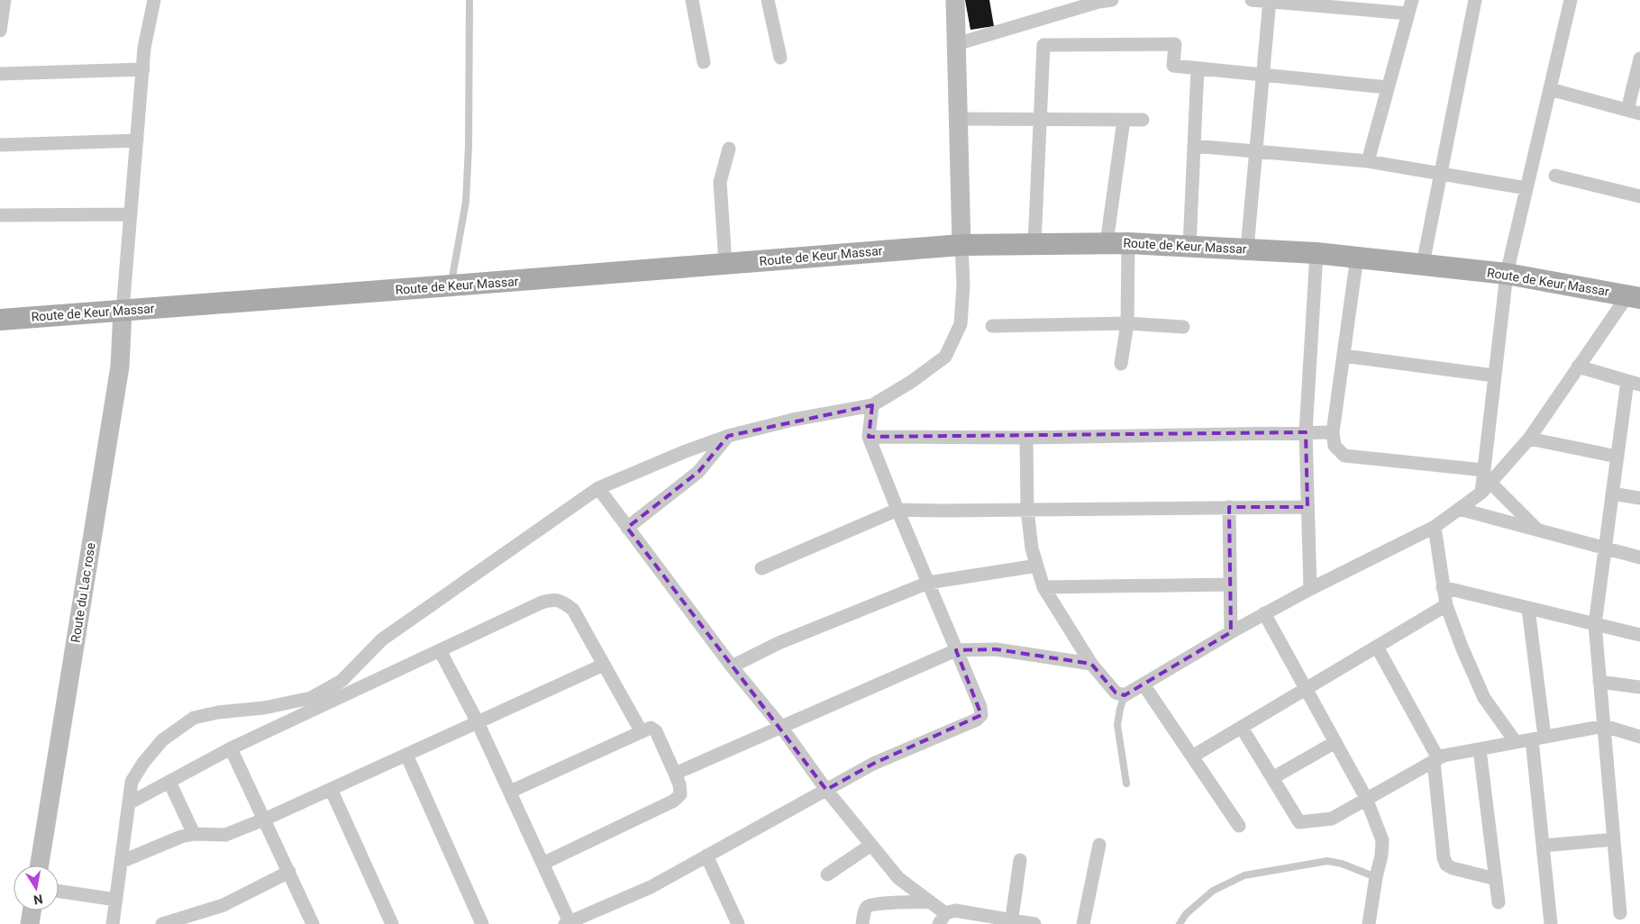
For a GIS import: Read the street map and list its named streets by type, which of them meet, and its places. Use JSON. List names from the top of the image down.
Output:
{
  "streets": {
    "main road": ["Route de Keur Massar", "Route du Lac rose"]
  },
  "crossings": [
    ["Route de Keur Massar", "Route du Lac rose"]
  ],
  "north": "bottom"
}
